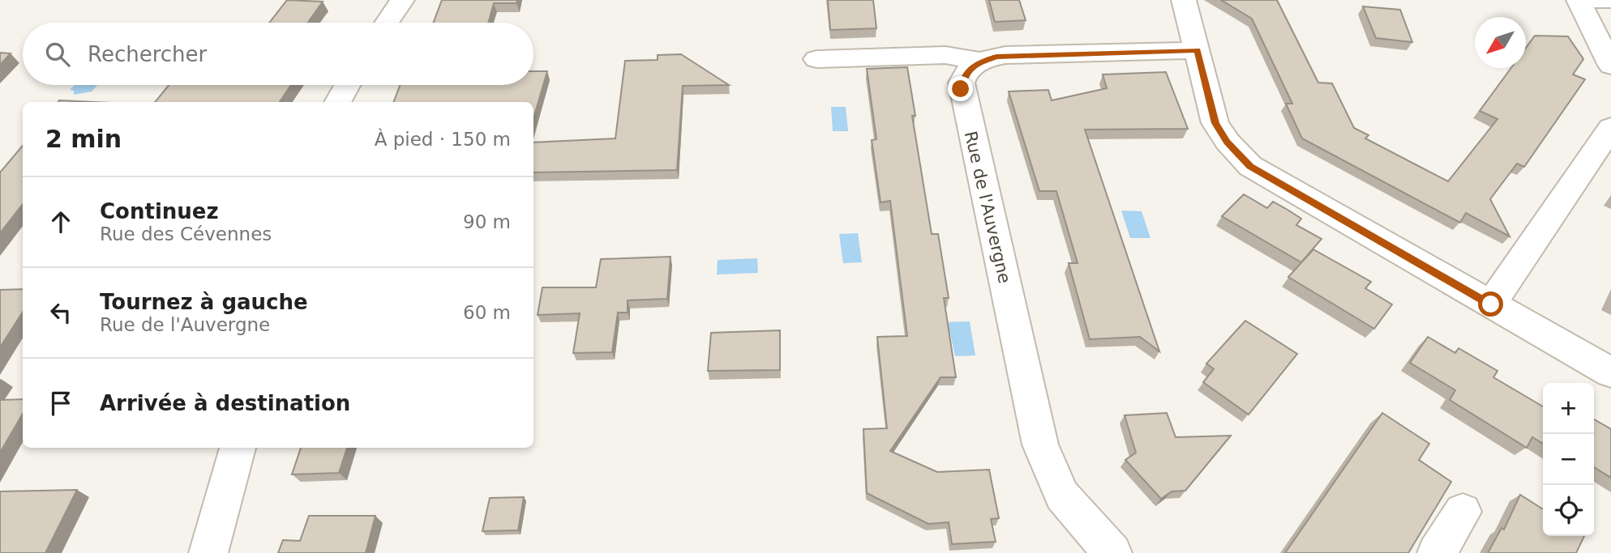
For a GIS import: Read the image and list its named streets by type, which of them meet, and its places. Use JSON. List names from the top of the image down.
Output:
{
  "streets": {
    "street": ["Rue de l'Auvergne"]
  },
  "north": "bottom left",
  "page": {
    "search": "Rechercher",
    "heading": ["2 min", "À pied · 150 m"],
    "list": [
      ["Continuez", "Rue des Cévennes", "90 m"],
      ["Tournez à gauche", "Rue de l'Auvergne", "60 m"],
      "Arrivée à destination"
    ],
    "map_buttons": ["+", "−"]
  }
}
